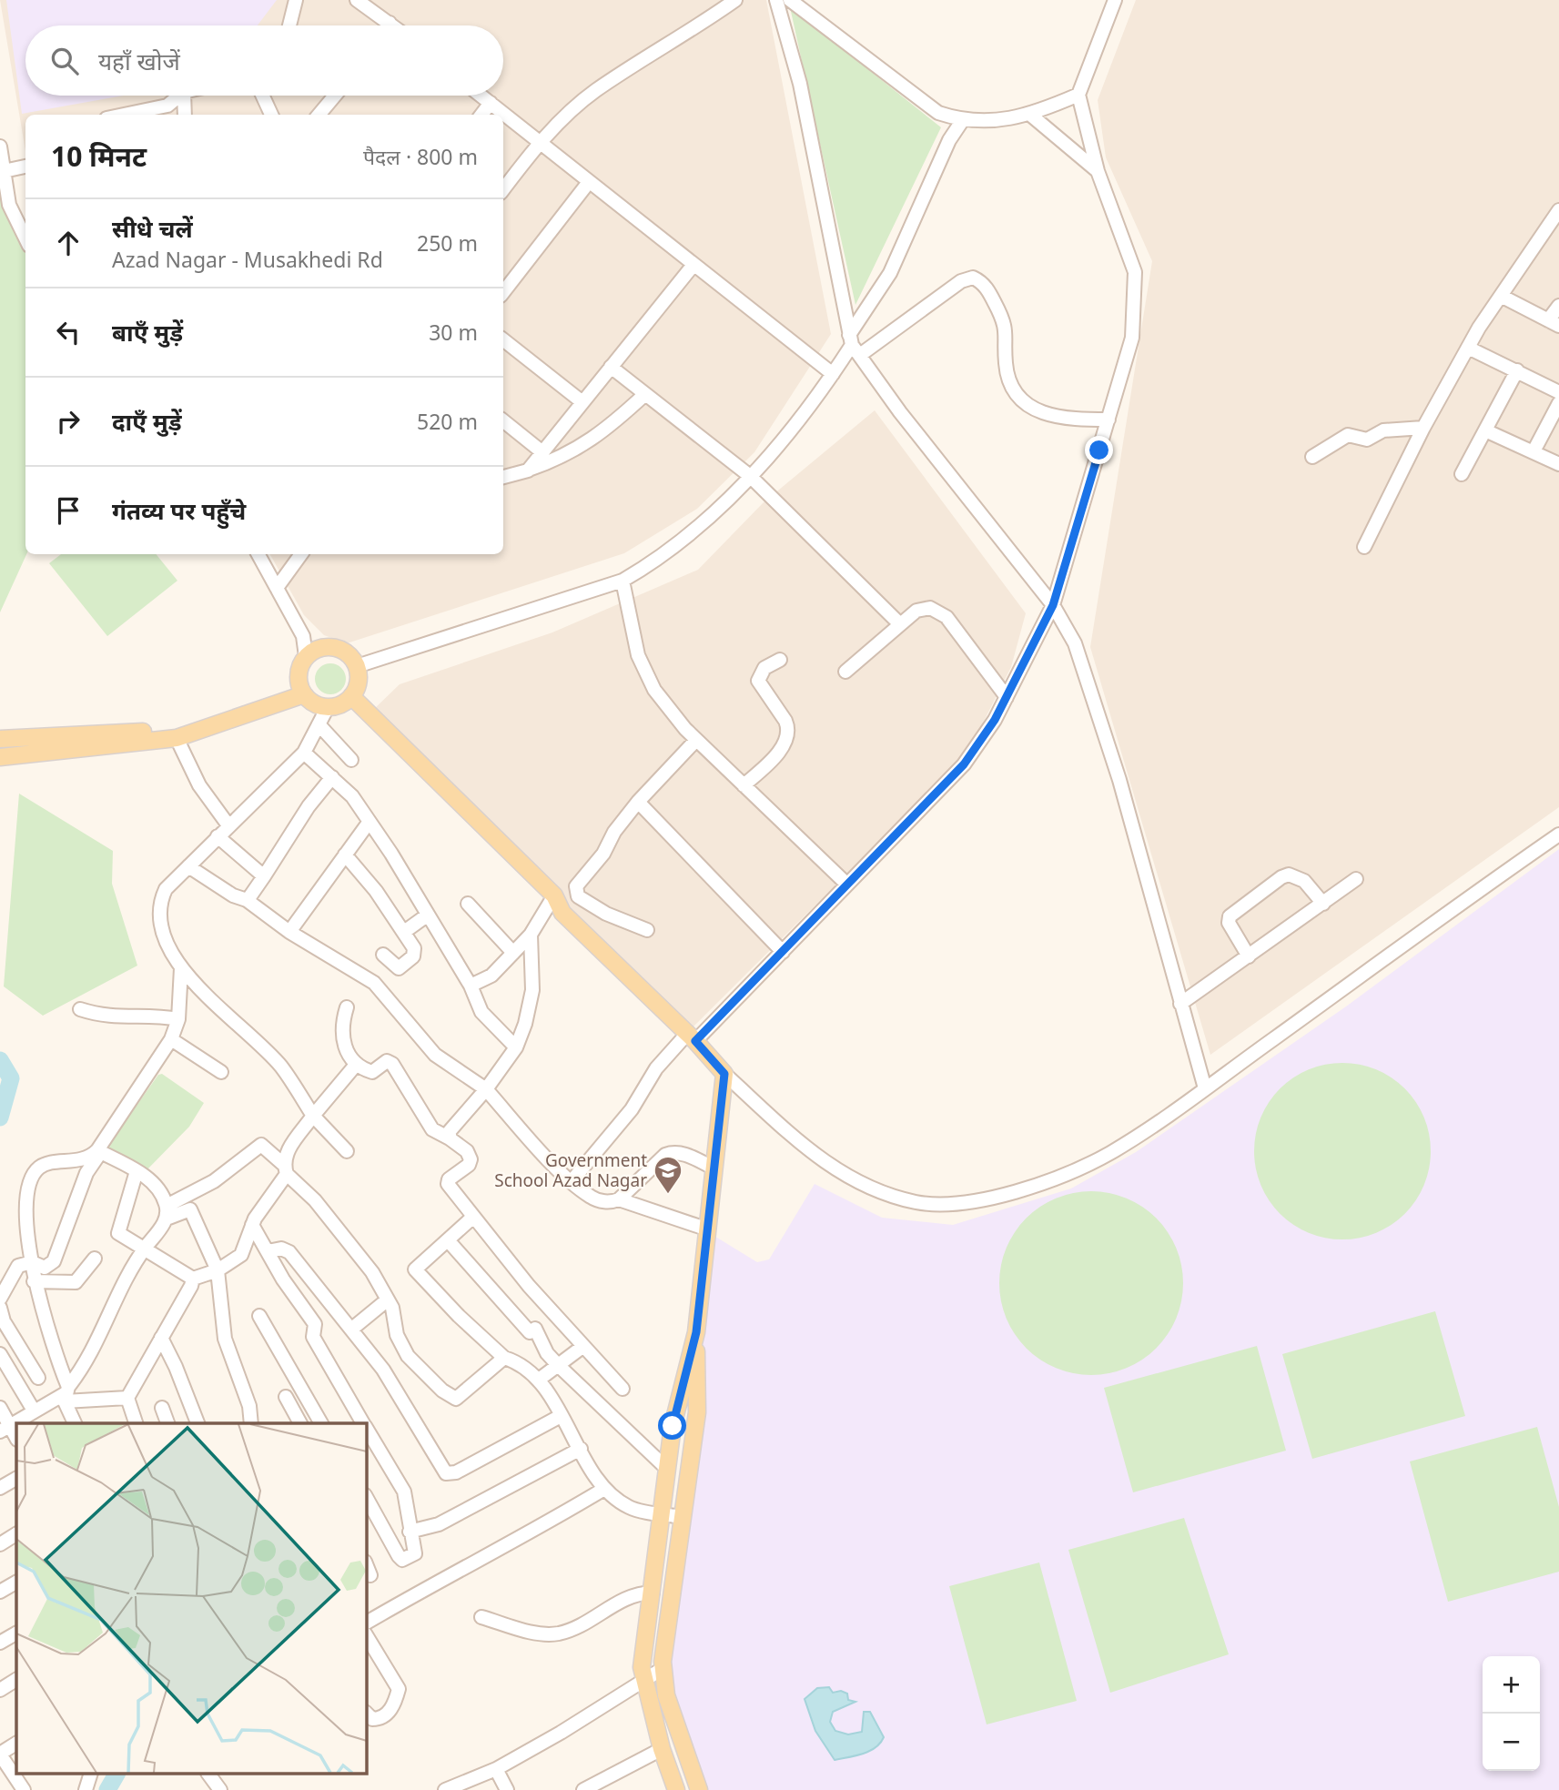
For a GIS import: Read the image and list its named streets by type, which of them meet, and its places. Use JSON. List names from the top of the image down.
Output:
{
  "places": {
    "school or university": ["Government School Azad Nagar"]
  },
  "page": {
    "search": "यहाँ खोजें",
    "heading": ["10 मिनट", "पैदल · 800 m"],
    "list": [
      ["सीधे चलें", "Azad Nagar - Musakhedi Rd", "250 m"],
      ["बाएँ मुड़ें", "30 m"],
      ["दाएँ मुड़ें", "520 m"],
      "गंतव्य पर पहुँचे"
    ],
    "map_buttons": ["+", "−"]
  }
}
